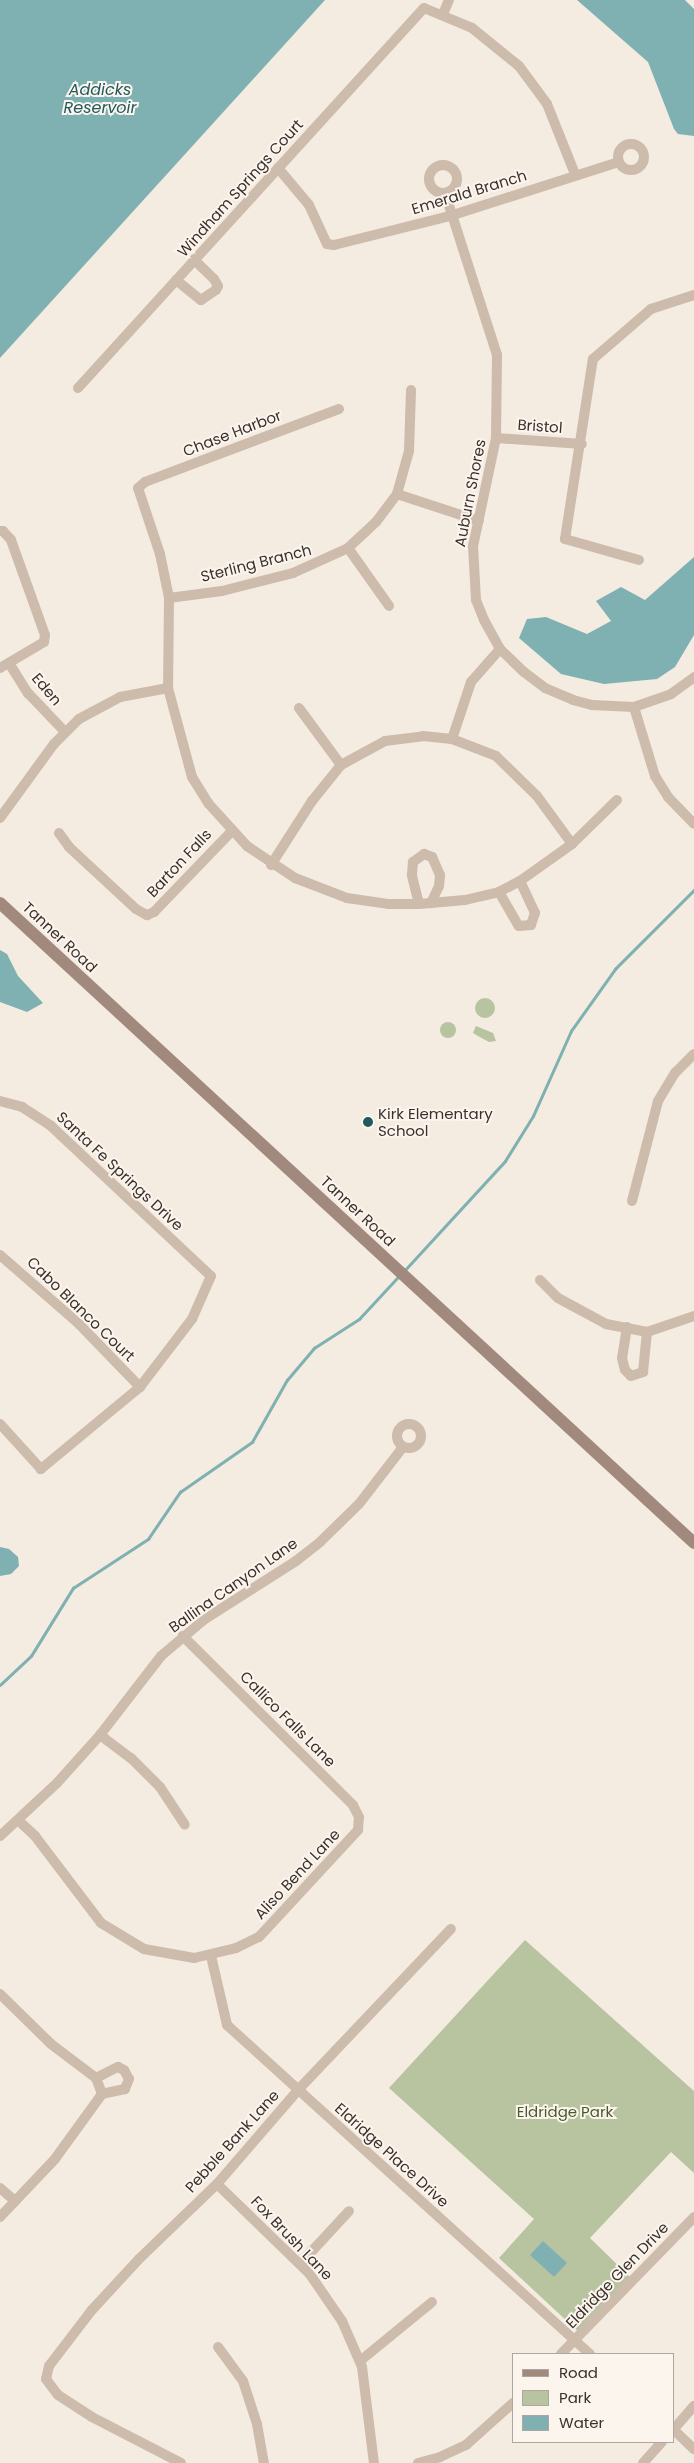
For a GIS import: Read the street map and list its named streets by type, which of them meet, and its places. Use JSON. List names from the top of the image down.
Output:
{
  "streets": {
    "main road": ["Tanner Road"],
    "street": [
      "Windham Springs Court",
      "Emerald Branch",
      "Bristol",
      "Chase Harbor",
      "Auburn Shores",
      "Sterling Branch",
      "Eden",
      "Barton Falls",
      "Santa Fe Springs Drive",
      "Cabo Blanco Court",
      "Ballina Canyon Lane",
      "Callico Falls Lane",
      "Aliso Bend Lane",
      "Pebble Bank Lane",
      "Eldridge Place Drive",
      "Fox Brush Lane",
      "Eldridge Glen Drive"
    ]
  },
  "crossings": [
    ["Windham Springs Court", "Emerald Branch"],
    ["Emerald Branch", "Auburn Shores"],
    ["Bristol", "Auburn Shores"],
    ["Chase Harbor", "Sterling Branch"],
    ["Santa Fe Springs Drive", "Cabo Blanco Court"],
    ["Ballina Canyon Lane", "Callico Falls Lane"],
    ["Ballina Canyon Lane", "Aliso Bend Lane"],
    ["Callico Falls Lane", "Aliso Bend Lane"],
    ["Aliso Bend Lane", "Eldridge Place Drive"],
    ["Pebble Bank Lane", "Eldridge Place Drive"],
    ["Pebble Bank Lane", "Fox Brush Lane"],
    ["Eldridge Place Drive", "Eldridge Glen Drive"]
  ],
  "water": ["Addicks Reservoir"],
  "parks": ["Eldridge Park"],
  "places": ["Kirk Elementary School"],
  "legend": ["Road", "Park", "Water"]
}
